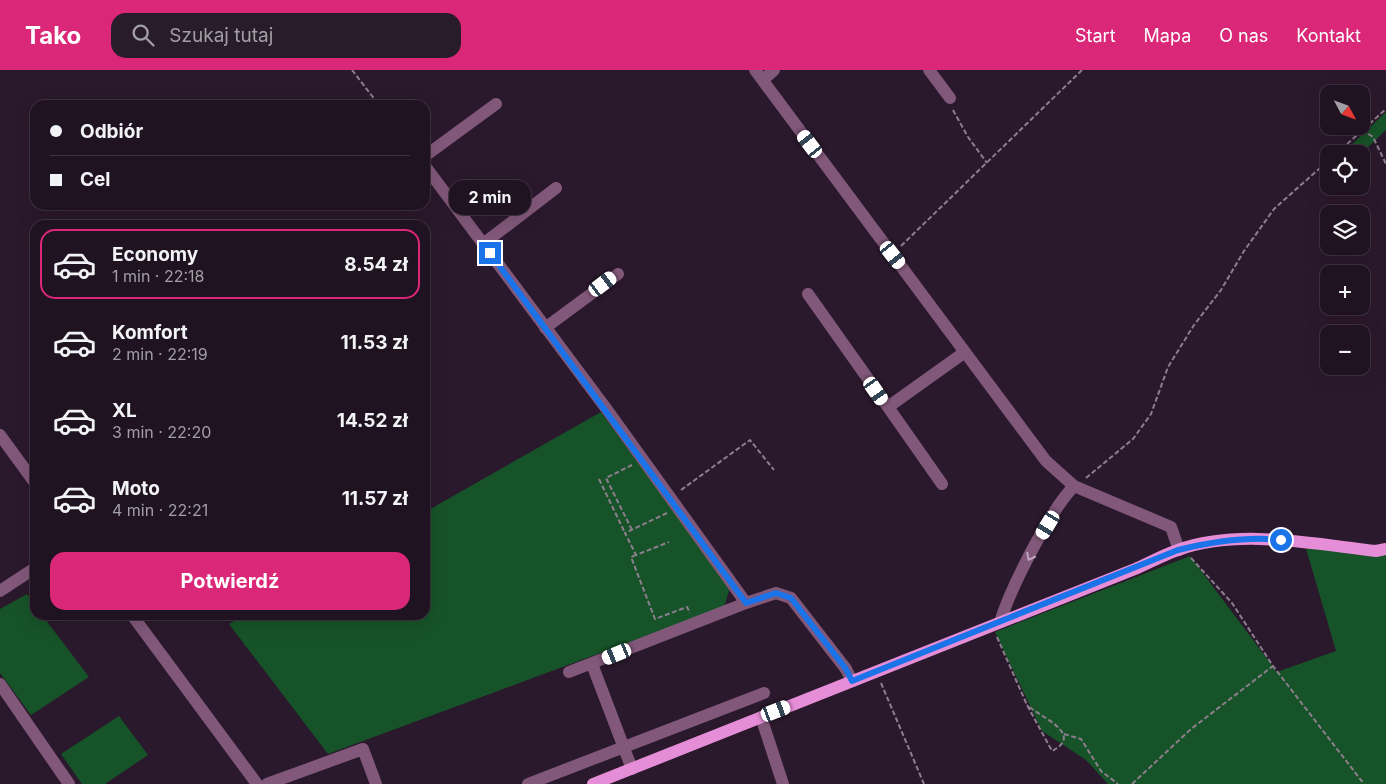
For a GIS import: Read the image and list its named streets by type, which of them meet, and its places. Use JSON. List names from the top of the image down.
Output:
{
  "north": "bottom right",
  "page": {
    "header": "Tako",
    "search": "Szukaj tutaj",
    "nav": [
      "Start",
      "Mapa",
      "O nas",
      "Kontakt"
    ],
    "map_buttons": ["+", "−"],
    "banner": ["Odbiór", "Cel"],
    "bubble": "2 min",
    "list": [
      {
        "name": "Economy",
        "note": "1 min · 22:18",
        "value": "8.54 zł"
      },
      {
        "name": "Komfort",
        "note": "2 min · 22:19",
        "value": "11.53 zł"
      },
      {
        "name": "XL",
        "note": "3 min · 22:20",
        "value": "14.52 zł"
      },
      {
        "name": "Moto",
        "note": "4 min · 22:21",
        "value": "11.57 zł"
      }
    ],
    "buttons": "Potwierdź"
  }
}
